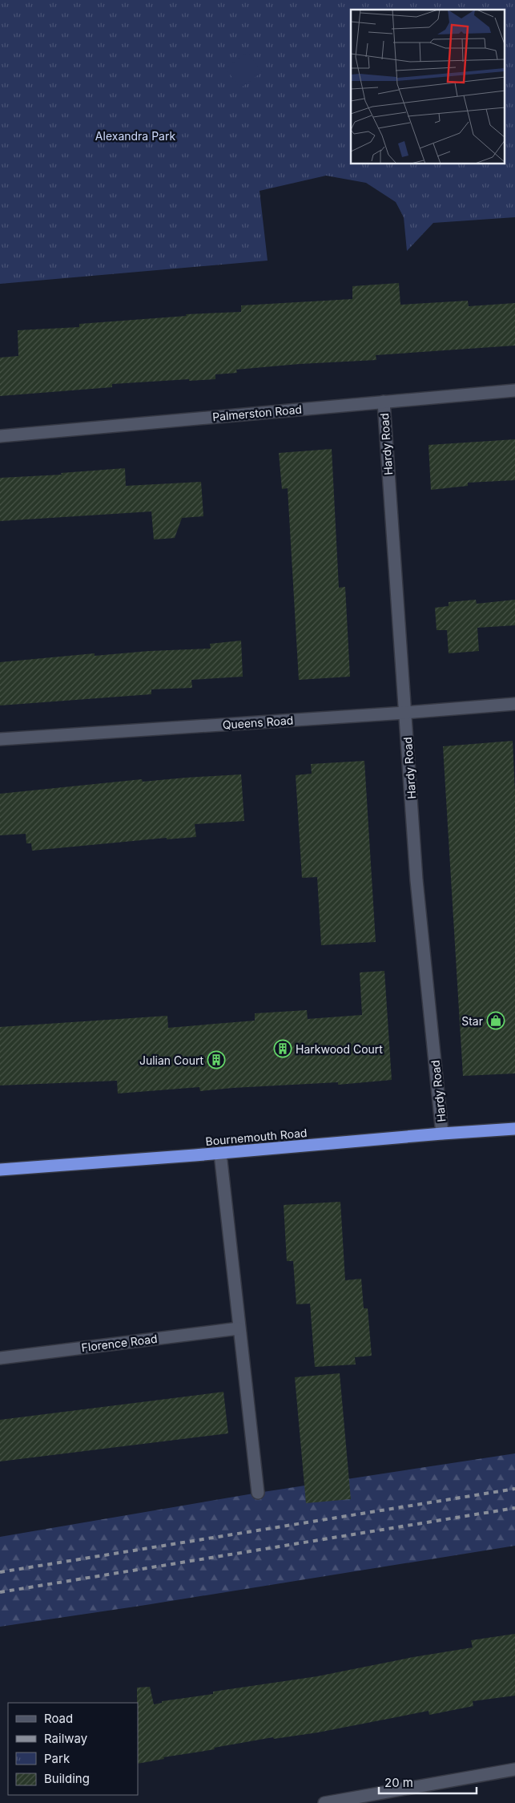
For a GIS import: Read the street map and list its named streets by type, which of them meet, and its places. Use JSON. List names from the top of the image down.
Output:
{
  "streets": {
    "highway": ["Bournemouth Road"],
    "street": [
      "Palmerston Road",
      "Hardy Road",
      "Queens Road",
      "Florence Road"
    ]
  },
  "crossings": [
    ["Palmerston Road", "Hardy Road"],
    ["Hardy Road", "Queens Road"],
    ["Hardy Road", "Bournemouth Road"]
  ],
  "parks": ["Alexandra Park"],
  "places": {
    "shop": ["Star"],
    "building": ["Harkwood Court", "Julian Court"]
  },
  "legend": [
    "Road",
    "Railway",
    "Park",
    "Building"
  ],
  "scale_bar": "20 m"
}
